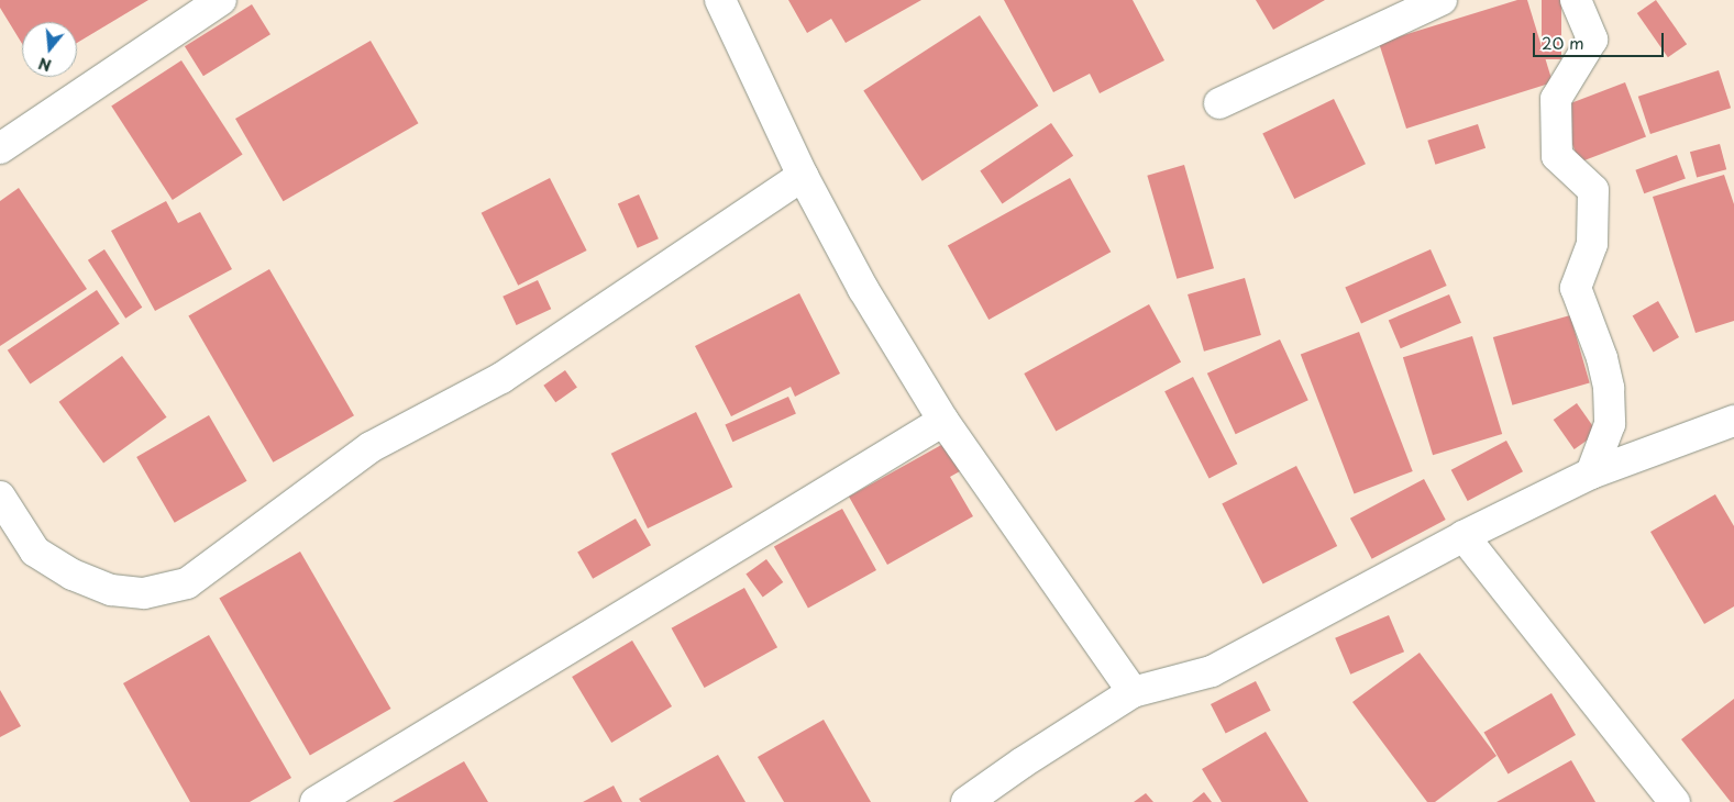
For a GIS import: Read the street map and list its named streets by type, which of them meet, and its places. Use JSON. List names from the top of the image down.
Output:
{
  "scale_bar": "20 m",
  "north": "bottom"
}
